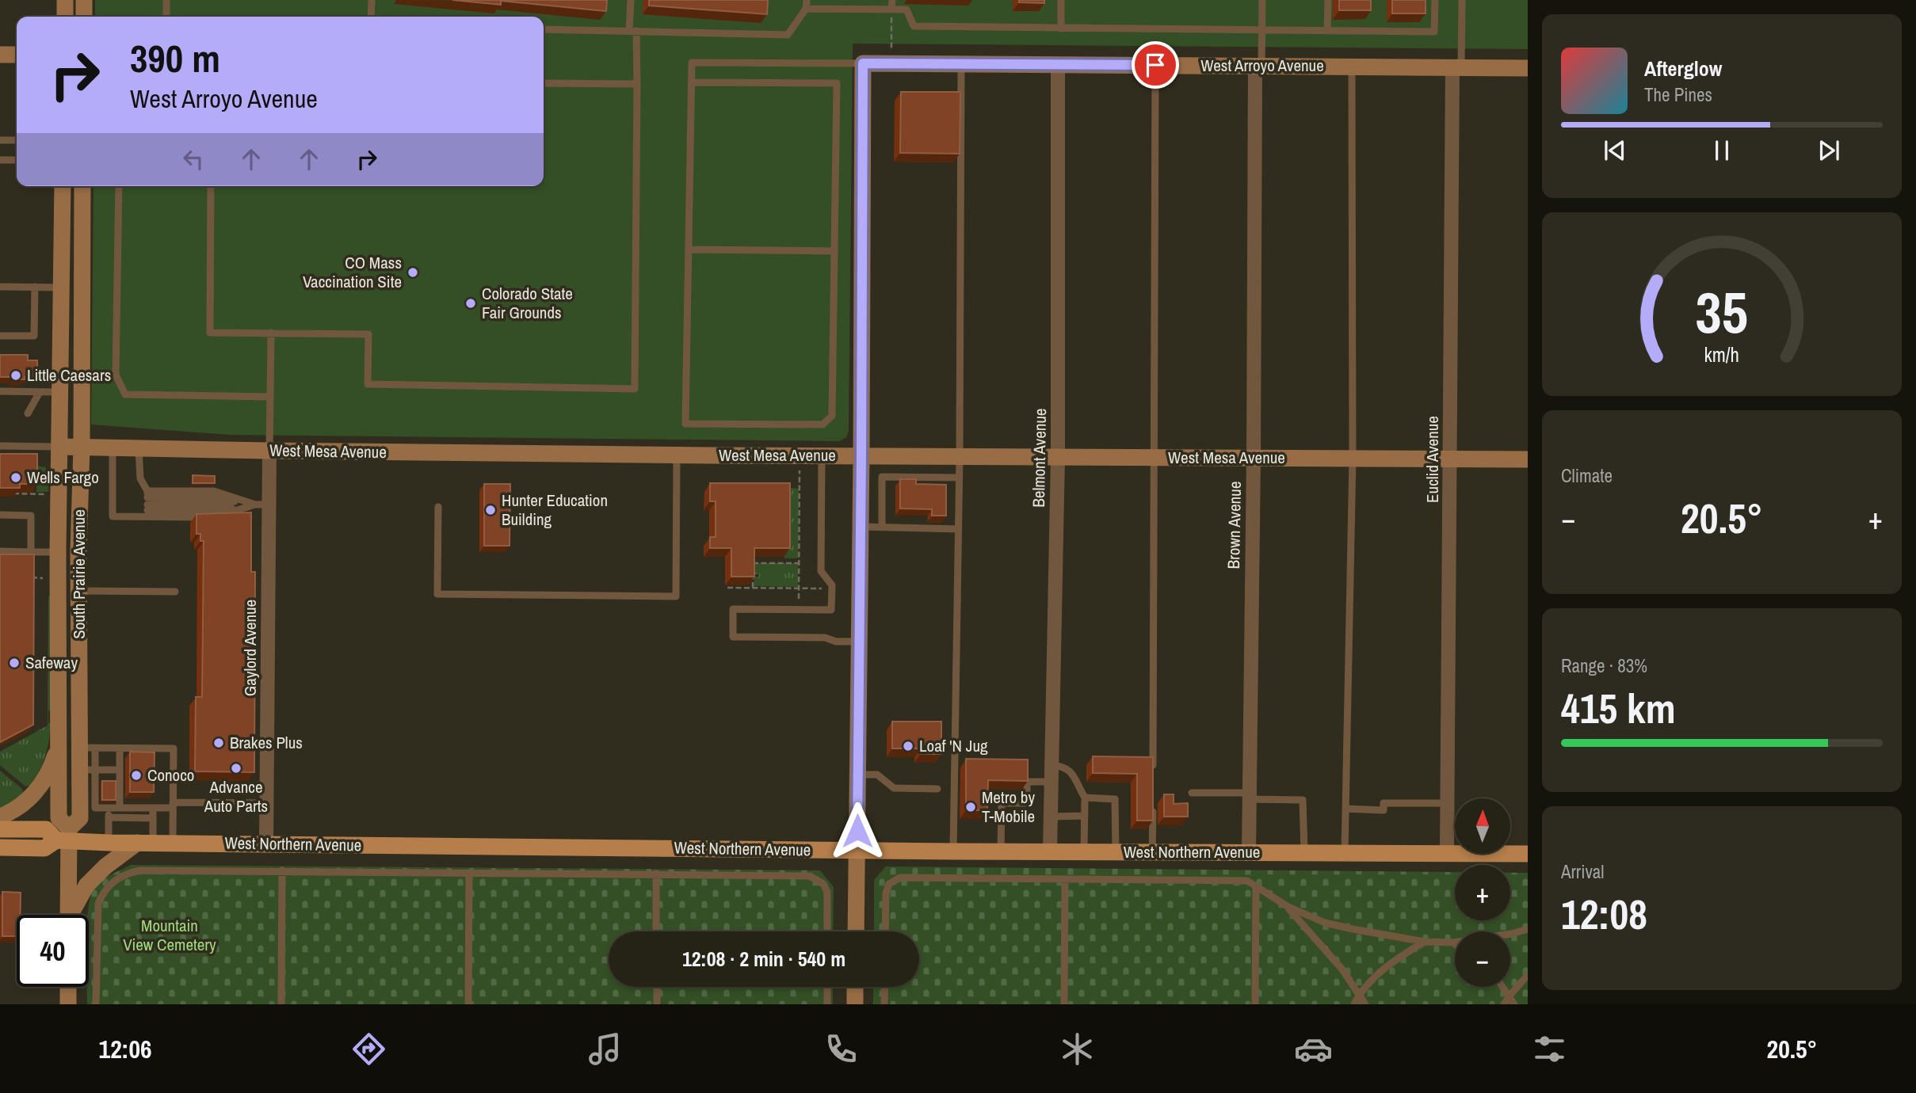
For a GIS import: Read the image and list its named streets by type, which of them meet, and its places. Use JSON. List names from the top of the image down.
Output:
{
  "streets": {
    "main road": ["West Northern Avenue"],
    "street": [
      "West Arroyo Avenue",
      "West Mesa Avenue",
      "Belmont Avenue",
      "Euclid Avenue",
      "Brown Avenue",
      "South Prairie Avenue",
      "Gaylord Avenue"
    ]
  },
  "crossings": [
    ["West Arroyo Avenue", "Belmont Avenue"],
    ["West Arroyo Avenue", "Euclid Avenue"],
    ["West Arroyo Avenue", "Brown Avenue"],
    ["West Mesa Avenue", "Belmont Avenue"],
    ["West Mesa Avenue", "Euclid Avenue"],
    ["West Mesa Avenue", "Brown Avenue"],
    ["West Mesa Avenue", "South Prairie Avenue"],
    ["West Mesa Avenue", "Gaylord Avenue"],
    ["Belmont Avenue", "West Northern Avenue"],
    ["Euclid Avenue", "West Northern Avenue"],
    ["Brown Avenue", "West Northern Avenue"],
    ["South Prairie Avenue", "West Northern Avenue"],
    ["Gaylord Avenue", "West Northern Avenue"]
  ],
  "parks": ["Mountain View Cemetery"],
  "places": [
    "CO Mass Vaccination Site",
    "Colorado State Fair Grounds",
    "Little Caesars",
    "Wells Fargo",
    "Hunter Education Building",
    "Safeway",
    "Brakes Plus",
    "Loaf 'N Jug",
    "Advance Auto Parts",
    "Conoco",
    "Metro by T-Mobile"
  ],
  "north": "top",
  "page": {
    "turn": ["390 m", "West Arroyo Avenue"],
    "song": ["Afterglow", "The Pines"],
    "tile": [
      "Climate",
      ["Range · 83%", "415 km"],
      ["Arrival", "12:08"]
    ],
    "heat": ["−", "20.5°", "+"],
    "map_buttons": ["+", "−"],
    "limit": "40",
    "trip": "12:08 · 2 min · 540 m",
    "tabs": ["12:06", "20.5°"],
    "gauge": ["35", "km/h"]
  }
}
